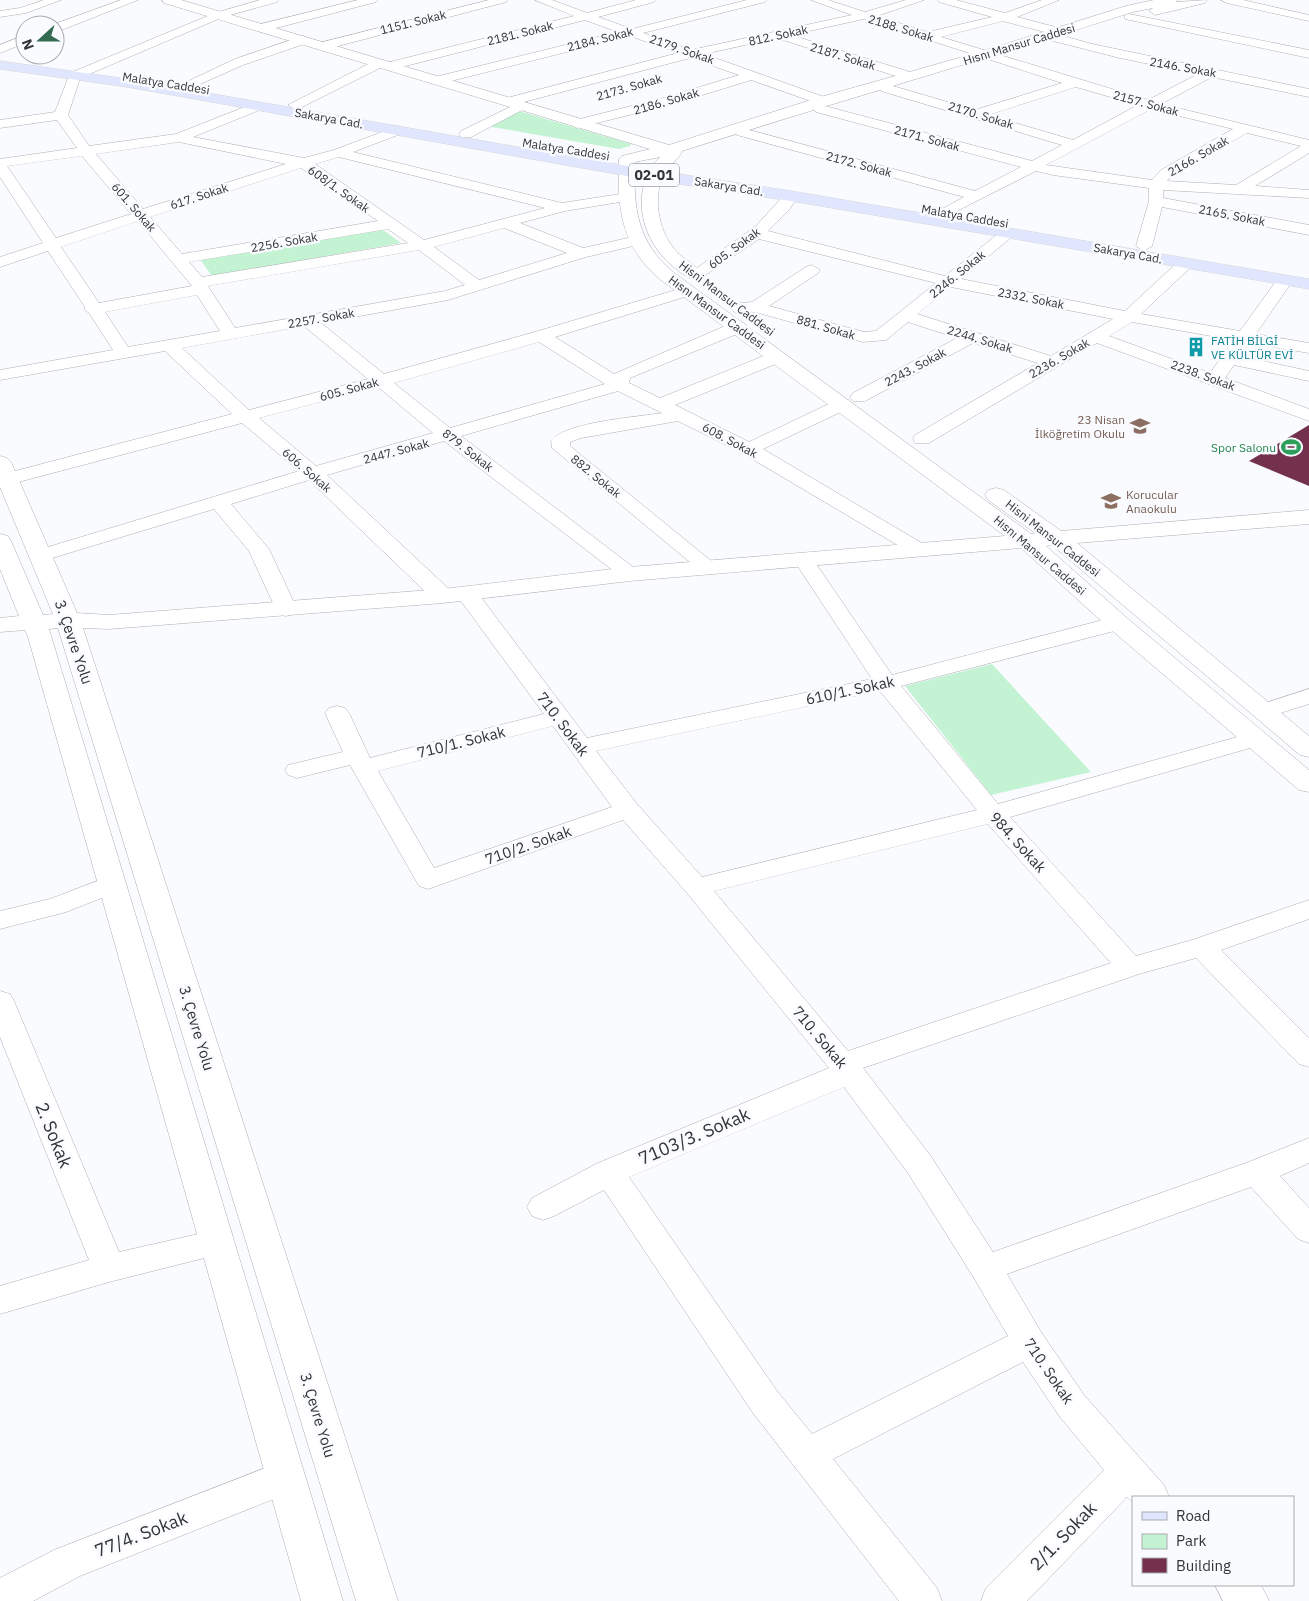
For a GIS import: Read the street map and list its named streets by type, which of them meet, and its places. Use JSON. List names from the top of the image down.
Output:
{
  "streets": {
    "main road": [
      "Hısnı Mansur Caddesi",
      "Malatya Caddesi",
      "Sakarya Cad.",
      "02-01",
      "Hisni Mansur Caddesi",
      "3. Çevre Yolu"
    ],
    "street": [
      "1151. Sokak",
      "2188. Sokak",
      "2181. Sokak",
      "812. Sokak",
      "2184. Sokak",
      "2179. Sokak",
      "2187. Sokak",
      "2146. Sokak",
      "2186. Sokak",
      "2157. Sokak",
      "2170. Sokak",
      "2171. Sokak",
      "2166. Sokak",
      "2172. Sokak",
      "608/1. Sokak",
      "617. Sokak",
      "601. Sokak",
      "2165. Sokak",
      "2256. Sokak",
      "605. Sokak",
      "2246. Sokak",
      "2332. Sokak",
      "2257. Sokak",
      "881. Sokak",
      "2244. Sokak",
      "2236. Sokak",
      "2243. Sokak",
      "2238. Sokak",
      "608. Sokak",
      "879. Sokak",
      "2447. Sokak",
      "606. Sokak",
      "882. Sokak",
      "610/1. Sokak",
      "710. Sokak",
      "710/1. Sokak",
      "984. Sokak",
      "710/2. Sokak",
      "2. Sokak",
      "7103/3. Sokak",
      "77/4. Sokak",
      "2/1. Sokak"
    ]
  },
  "crossings": [
    ["2188. Sokak", "812. Sokak"],
    ["2188. Sokak", "Hısnı Mansur Caddesi"],
    ["2188. Sokak", "2157. Sokak"],
    ["2181. Sokak", "2179. Sokak"],
    ["2181. Sokak", "Malatya Caddesi"],
    ["812. Sokak", "2179. Sokak"],
    ["812. Sokak", "2187. Sokak"],
    ["2184. Sokak", "2179. Sokak"],
    ["Hısnı Mansur Caddesi", "2179. Sokak"],
    ["Hısnı Mansur Caddesi", "2187. Sokak"],
    ["Hısnı Mansur Caddesi", "2146. Sokak"],
    ["Hısnı Mansur Caddesi", "Malatya Caddesi"],
    ["Hısnı Mansur Caddesi", "2157. Sokak"],
    ["Hısnı Mansur Caddesi", "Sakarya Cad."],
    ["Hısnı Mansur Caddesi", "2171. Sokak"],
    ["Hısnı Mansur Caddesi", "605. Sokak"],
    ["Hısnı Mansur Caddesi", "Hisni Mansur Caddesi"],
    ["Hısnı Mansur Caddesi", "2257. Sokak"],
    ["Hısnı Mansur Caddesi", "881. Sokak"],
    ["Hısnı Mansur Caddesi", "2243. Sokak"],
    ["Hısnı Mansur Caddesi", "2447. Sokak"],
    ["Hısnı Mansur Caddesi", "610/1. Sokak"],
    ["2179. Sokak", "2186. Sokak"],
    ["2179. Sokak", "2171. Sokak"],
    ["Malatya Caddesi", "Sakarya Cad."],
    ["Malatya Caddesi", "2166. Sokak"],
    ["Malatya Caddesi", "Hisni Mansur Caddesi"],
    ["2157. Sokak", "2166. Sokak"],
    ["Sakarya Cad.", "617. Sokak"],
    ["Sakarya Cad.", "605. Sokak"],
    ["Sakarya Cad.", "2246. Sokak"],
    ["Sakarya Cad.", "Hisni Mansur Caddesi"],
    ["Sakarya Cad.", "2236. Sokak"],
    ["2171. Sokak", "2166. Sokak"],
    ["2166. Sokak", "2165. Sokak"],
    ["608/1. Sokak", "617. Sokak"],
    ["608/1. Sokak", "2256. Sokak"],
    ["608/1. Sokak", "2257. Sokak"],
    ["617. Sokak", "601. Sokak"],
    ["601. Sokak", "2256. Sokak"],
    ["601. Sokak", "2257. Sokak"],
    ["605. Sokak", "Hisni Mansur Caddesi"],
    ["605. Sokak", "2332. Sokak"],
    ["605. Sokak", "608. Sokak"],
    ["605. Sokak", "879. Sokak"],
    ["605. Sokak", "606. Sokak"],
    ["605. Sokak", "3. Çevre Yolu"],
    ["2246. Sokak", "2332. Sokak"],
    ["2246. Sokak", "881. Sokak"],
    ["2246. Sokak", "2244. Sokak"],
    ["Hisni Mansur Caddesi", "881. Sokak"],
    ["Hisni Mansur Caddesi", "2236. Sokak"],
    ["Hisni Mansur Caddesi", "2243. Sokak"],
    ["Hisni Mansur Caddesi", "2447. Sokak"],
    ["2332. Sokak", "2236. Sokak"],
    ["2257. Sokak", "879. Sokak"],
    ["2257. Sokak", "606. Sokak"],
    ["881. Sokak", "2244. Sokak"],
    ["881. Sokak", "2447. Sokak"],
    ["2244. Sokak", "2236. Sokak"],
    ["2244. Sokak", "2243. Sokak"],
    ["2236. Sokak", "2238. Sokak"],
    ["2243. Sokak", "608. Sokak"],
    ["608. Sokak", "2447. Sokak"],
    ["608. Sokak", "882. Sokak"],
    ["879. Sokak", "2447. Sokak"],
    ["2447. Sokak", "606. Sokak"],
    ["2447. Sokak", "3. Çevre Yolu"],
    ["606. Sokak", "710. Sokak"],
    ["3. Çevre Yolu", "77/4. Sokak"],
    ["610/1. Sokak", "710. Sokak"],
    ["610/1. Sokak", "984. Sokak"],
    ["710. Sokak", "710/1. Sokak"],
    ["710. Sokak", "710/2. Sokak"],
    ["710. Sokak", "7103/3. Sokak"],
    ["710. Sokak", "2/1. Sokak"],
    ["710/1. Sokak", "710/2. Sokak"],
    ["984. Sokak", "7103/3. Sokak"]
  ],
  "places": {
    "building": ["FATİH BİLGİ VE KÜLTÜR EVİ"],
    "school or university": ["23 Nisan İlköğretim Okulu", "Korucular Anaokulu"],
    "sports": ["Spor Salonu"]
  },
  "legend": ["Road", "Park", "Building"],
  "north": "left"
}
